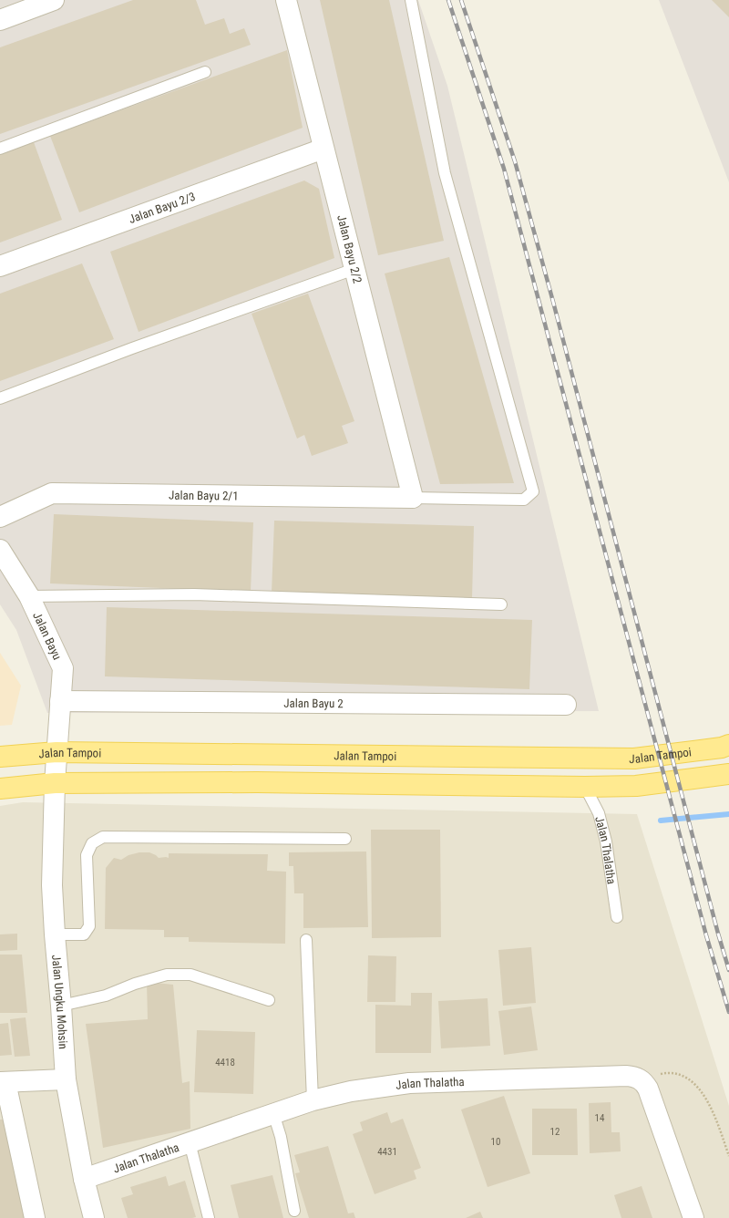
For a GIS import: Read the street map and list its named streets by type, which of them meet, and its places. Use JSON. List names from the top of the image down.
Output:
{
  "streets": {
    "main road": ["Jalan Tampoi"],
    "street": [
      "Jalan Bayu 2/3",
      "Jalan Bayu 2/2",
      "Jalan Bayu 2/1",
      "Jalan Bayu",
      "Jalan Bayu 2",
      "Jalan Thalatha",
      "Jalan Ungku Mohsin"
    ]
  },
  "crossings": [
    ["Jalan Bayu 2/3", "Jalan Bayu 2/2"],
    ["Jalan Bayu 2/2", "Jalan Bayu 2/1"],
    ["Jalan Bayu", "Jalan Bayu 2"],
    ["Jalan Bayu", "Jalan Tampoi"],
    ["Jalan Bayu", "Jalan Ungku Mohsin"],
    ["Jalan Thalatha", "Jalan Ungku Mohsin"]
  ],
  "house_numbers": [
    "4418",
    "14",
    "12",
    "10",
    "4431"
  ]
}
